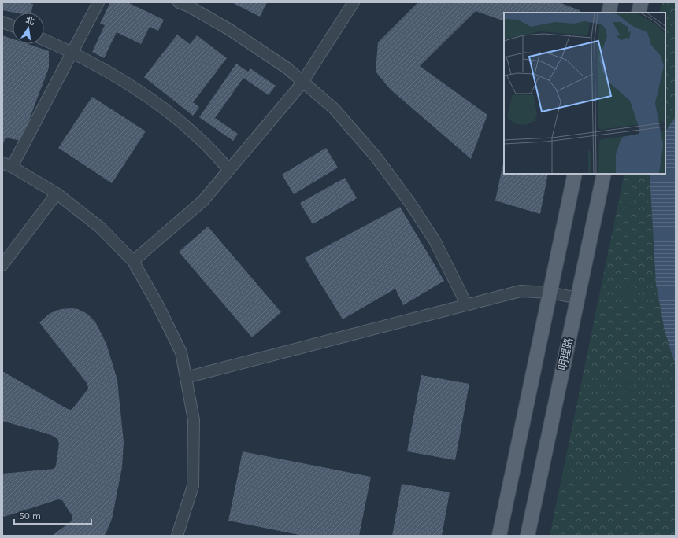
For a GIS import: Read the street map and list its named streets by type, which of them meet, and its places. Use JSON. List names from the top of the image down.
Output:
{
  "streets": {
    "main road": ["明理路"]
  },
  "scale_bar": "50 m",
  "north": "top"
}
